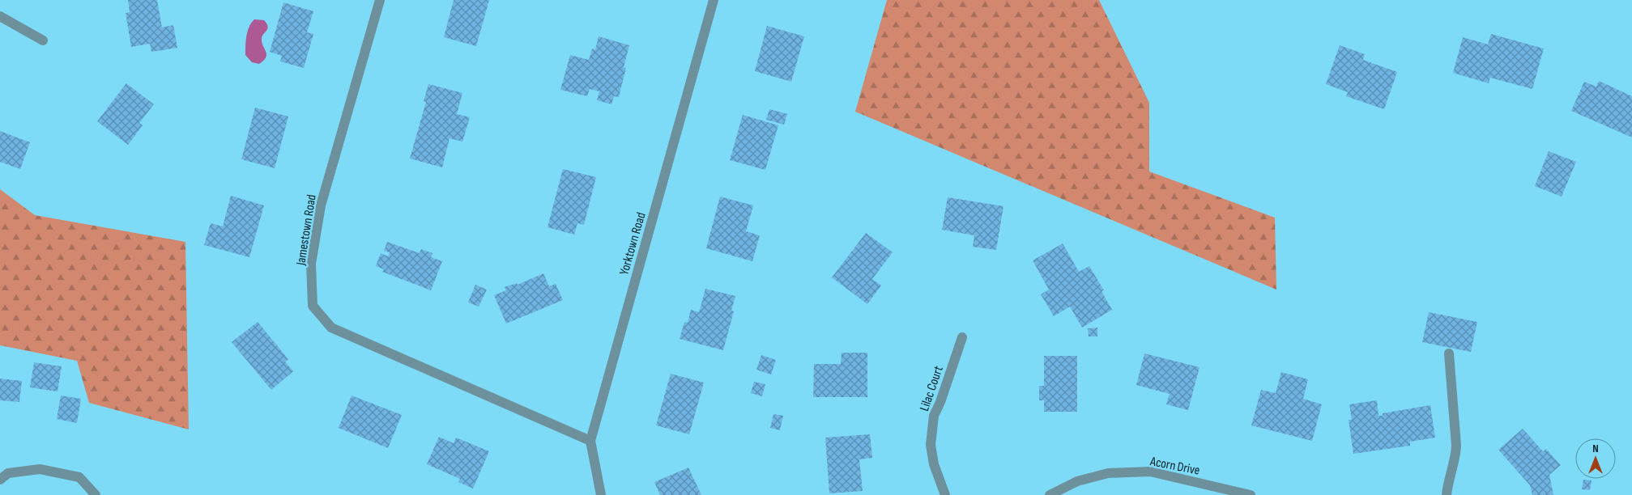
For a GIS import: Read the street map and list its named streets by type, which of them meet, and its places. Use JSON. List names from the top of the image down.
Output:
{
  "streets": {
    "street": [
      "Jamestown Road",
      "Yorktown Road",
      "Lilac Court",
      "Acorn Drive"
    ]
  },
  "crossings": [
    ["Jamestown Road", "Yorktown Road"]
  ],
  "north": "top"
}
